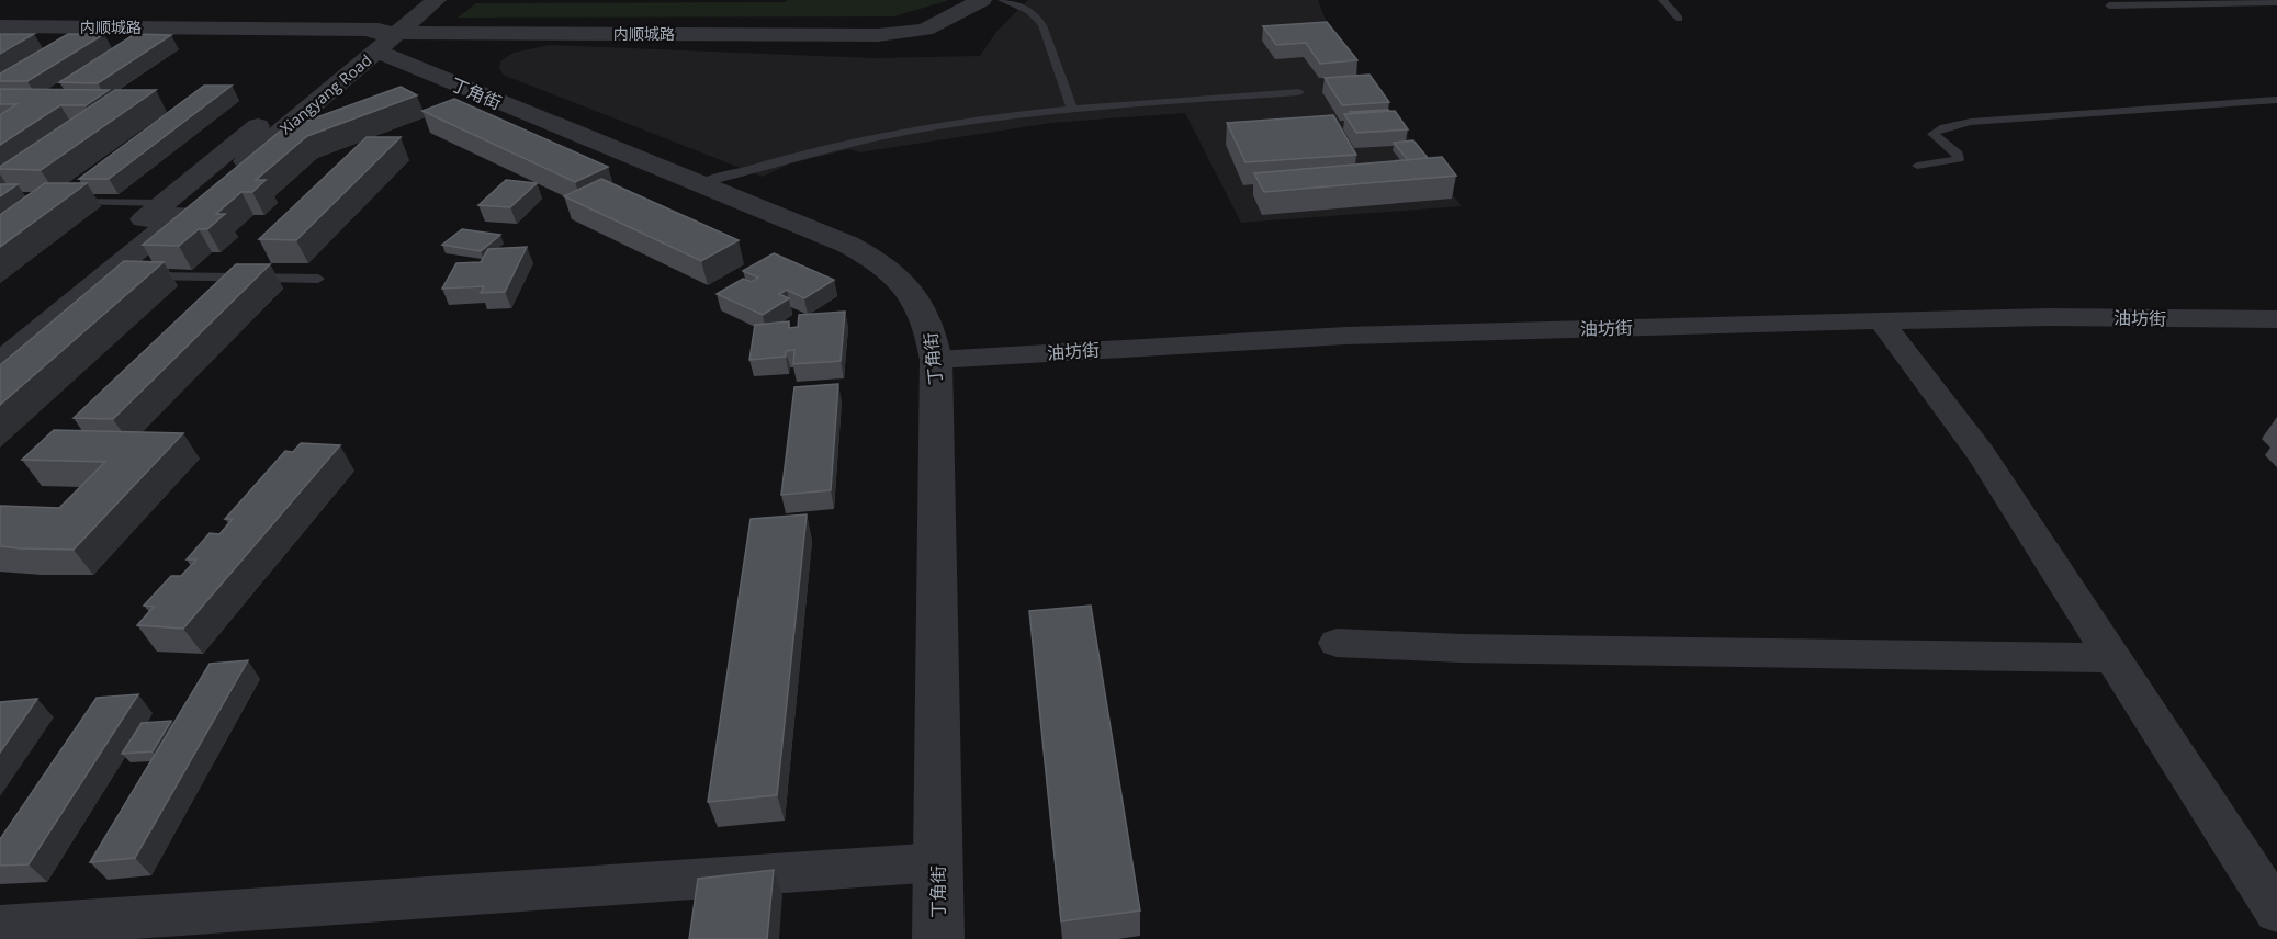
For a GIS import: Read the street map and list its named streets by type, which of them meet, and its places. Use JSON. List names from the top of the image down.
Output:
{
  "streets": {
    "street": [
      "内顺城路",
      "丁角街",
      "Xiangyang Road",
      "油坊街"
    ]
  },
  "crossings": [
    ["内顺城路", "丁角街"],
    ["内顺城路", "Xiangyang Road"],
    ["丁角街", "Xiangyang Road"],
    ["丁角街", "油坊街"]
  ]
}
